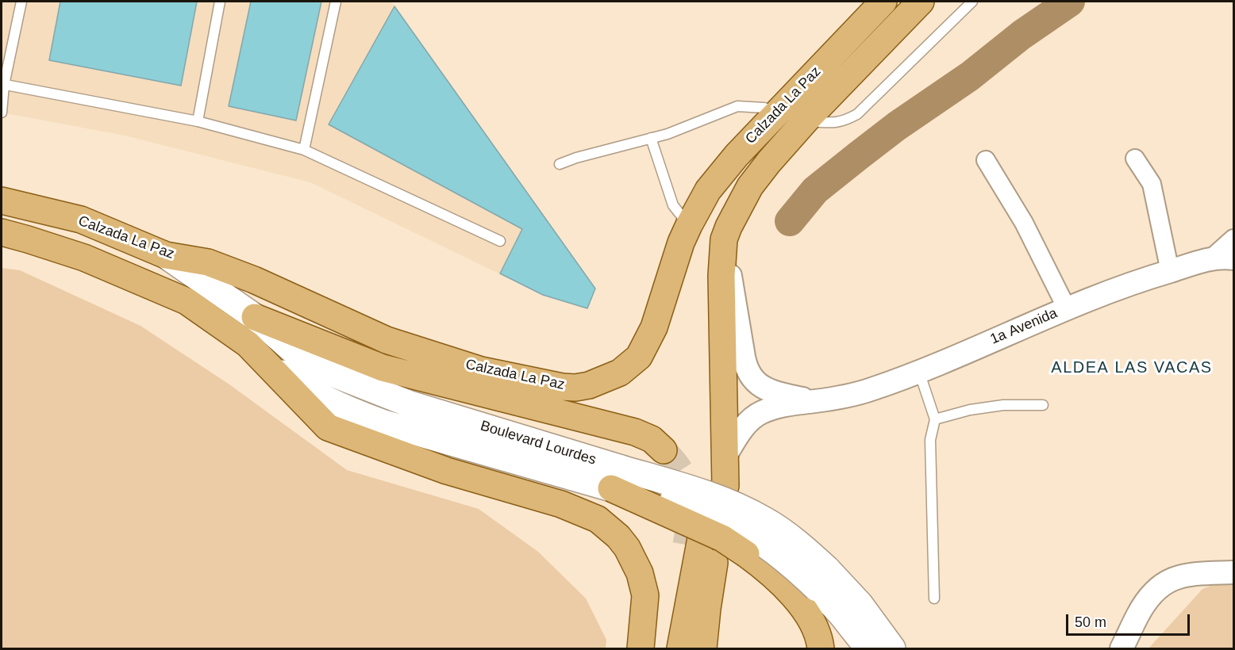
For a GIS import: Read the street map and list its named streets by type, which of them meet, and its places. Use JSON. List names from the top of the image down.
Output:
{
  "streets": {
    "main road": ["Calzada La Paz", "Boulevard Lourdes"],
    "street": ["1a Avenida"]
  },
  "crossings": [
    ["Calzada La Paz", "1a Avenida"],
    ["Calzada La Paz", "Boulevard Lourdes"]
  ],
  "districts": ["ALDEA LAS VACAS"],
  "scale_bar": "50 m"
}
